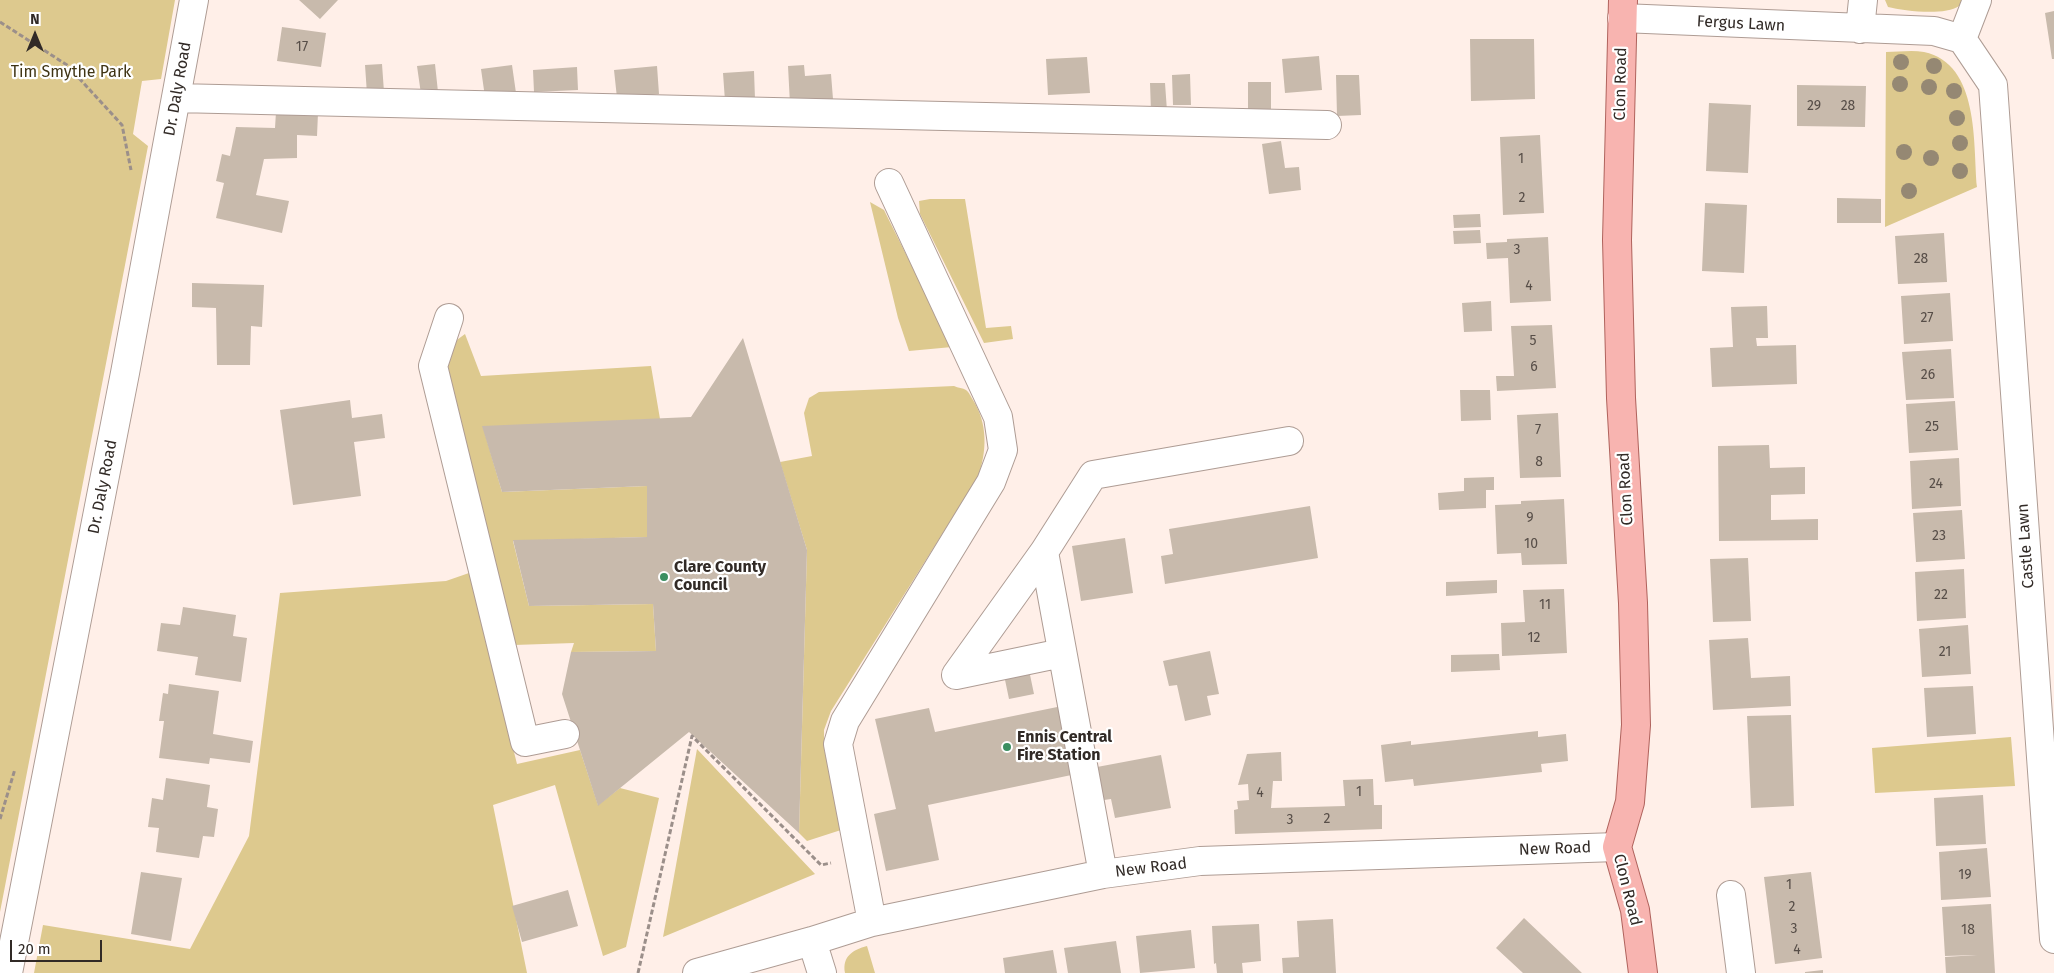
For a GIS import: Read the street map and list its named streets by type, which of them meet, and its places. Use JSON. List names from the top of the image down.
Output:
{
  "streets": {
    "main road": ["Clon Road"],
    "street": [
      "Fergus Lawn",
      "Dr. Daly Road",
      "Castle Lawn",
      "New Road"
    ]
  },
  "crossings": [
    ["Fergus Lawn", "Clon Road"],
    ["Fergus Lawn", "Castle Lawn"],
    ["Clon Road", "New Road"]
  ],
  "parks": ["Tim Smythe Park"],
  "places": ["Clare County Council", "Ennis Central Fire Station"],
  "house_numbers": [
    "17",
    "29",
    "28",
    "1",
    "2",
    "3",
    "28",
    "4",
    "27",
    "5",
    "6",
    "26",
    "25",
    "7",
    "8",
    "24",
    "9",
    "23",
    "10",
    "22",
    "11",
    "12",
    "21",
    "1",
    "4",
    "2",
    "3",
    "19",
    "1",
    "2",
    "3",
    "18",
    "4"
  ],
  "scale_bar": "20 m",
  "north": "top"
}
